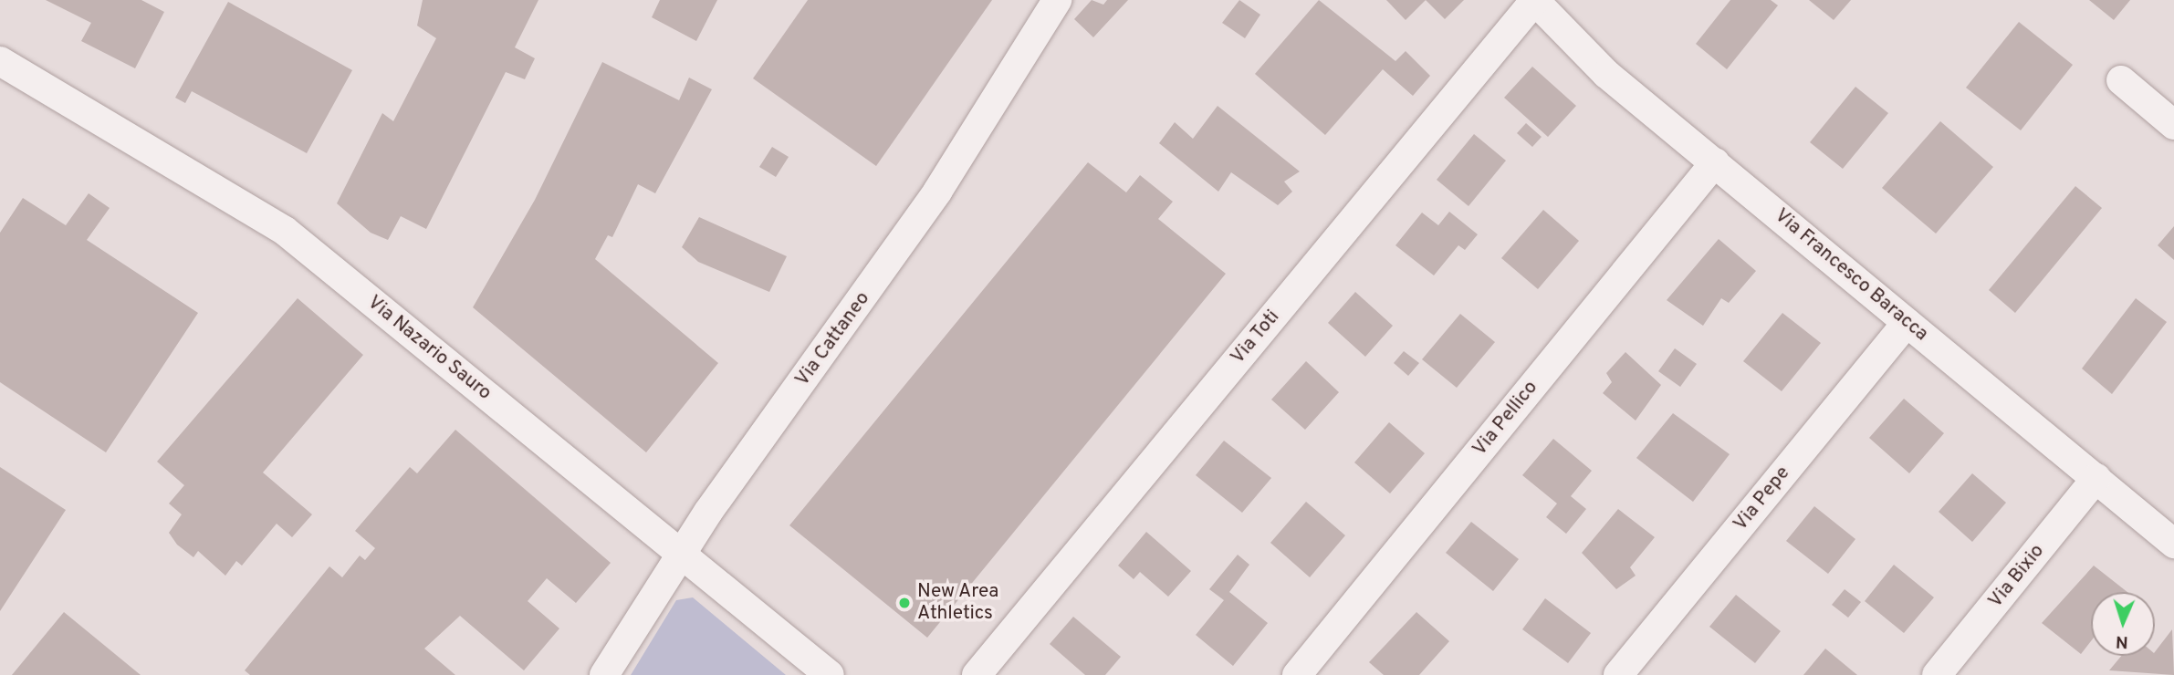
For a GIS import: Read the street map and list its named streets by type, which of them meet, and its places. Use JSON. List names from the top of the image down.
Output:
{
  "streets": {
    "street": [
      "Via Francesco Baracca",
      "Via Toti",
      "Via Cattaneo",
      "Via Nazario Sauro",
      "Via Pellico",
      "Via Pepe",
      "Via Bixio"
    ]
  },
  "crossings": [
    ["Via Francesco Baracca", "Via Toti"],
    ["Via Francesco Baracca", "Via Pellico"],
    ["Via Francesco Baracca", "Via Pepe"],
    ["Via Francesco Baracca", "Via Bixio"],
    ["Via Cattaneo", "Via Nazario Sauro"]
  ],
  "places": ["New Area Athletics"],
  "north": "bottom"
}
